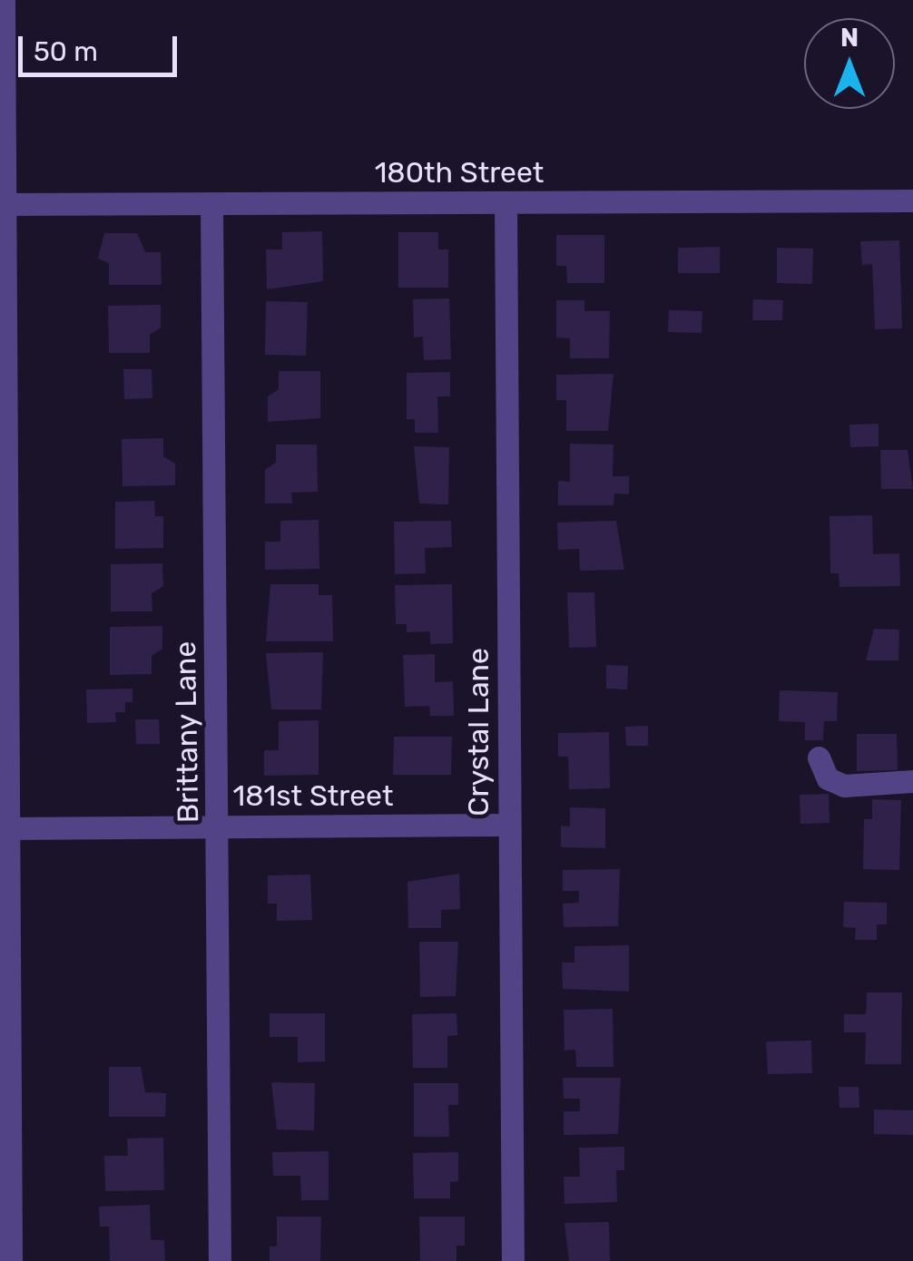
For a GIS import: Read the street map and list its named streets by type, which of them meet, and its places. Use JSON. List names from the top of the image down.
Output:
{
  "streets": {
    "street": [
      "180th Street",
      "Brittany Lane",
      "Crystal Lane",
      "181st Street"
    ]
  },
  "crossings": [
    ["180th Street", "Brittany Lane"],
    ["180th Street", "Crystal Lane"],
    ["Brittany Lane", "181st Street"],
    ["Crystal Lane", "181st Street"]
  ],
  "scale_bar": "50 m",
  "north": "top"
}
